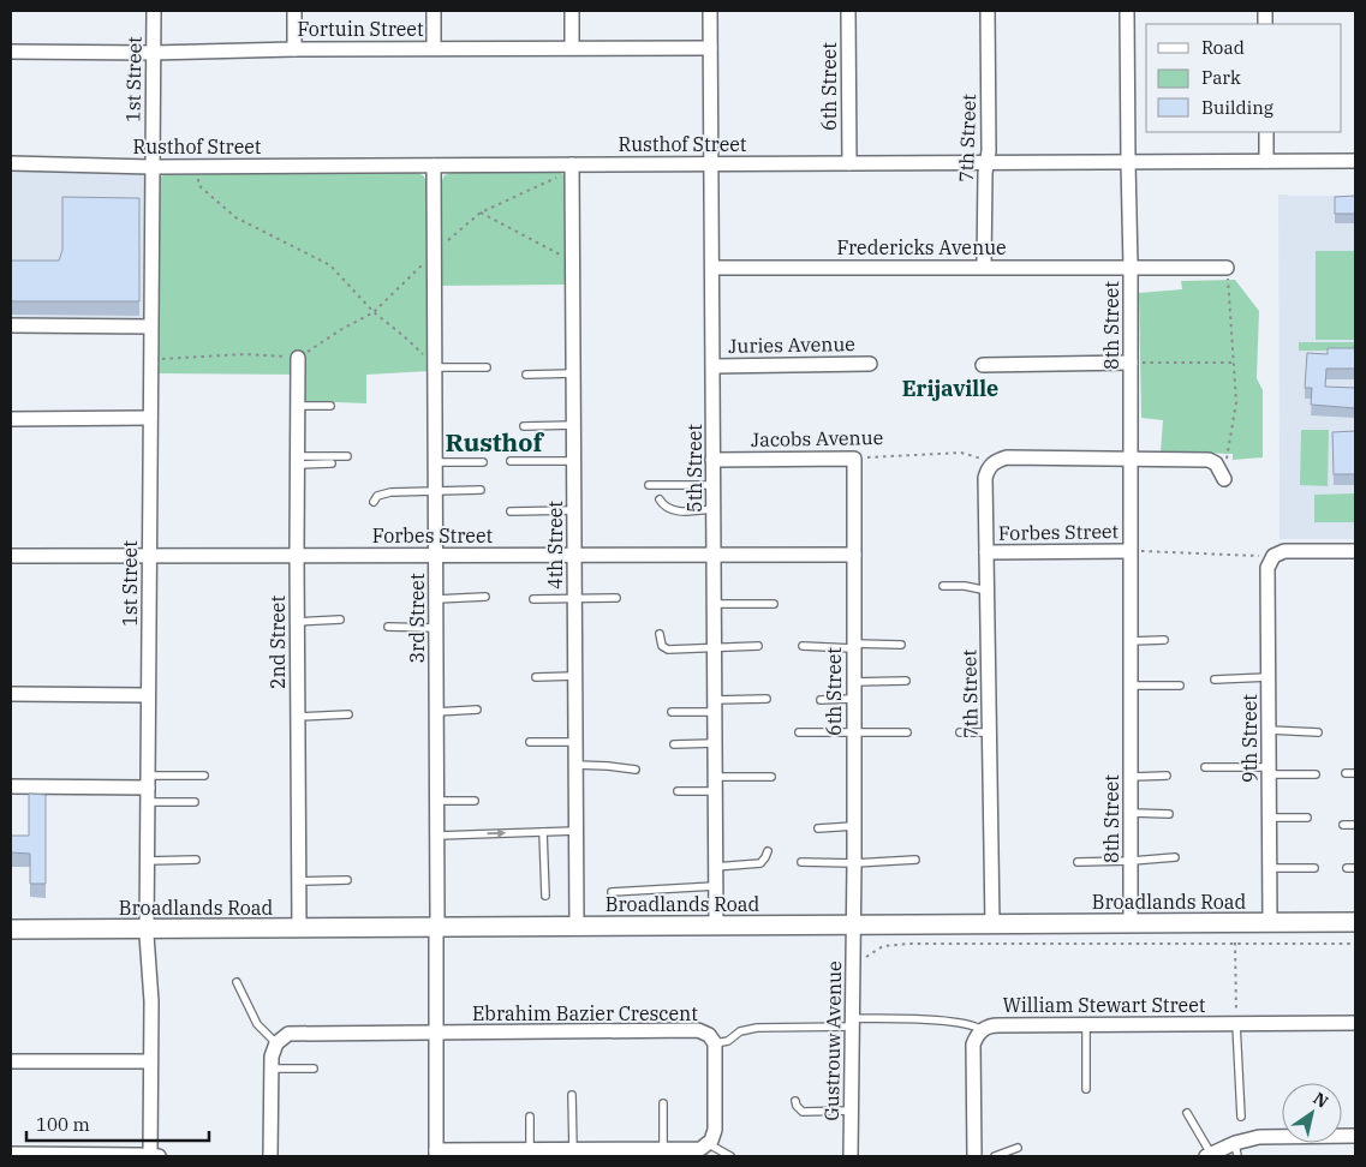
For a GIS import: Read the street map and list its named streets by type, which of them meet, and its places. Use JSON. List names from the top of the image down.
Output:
{
  "streets": {
    "main road": ["Broadlands Road"],
    "street": [
      "Fortuin Street",
      "1st Street",
      "6th Street",
      "7th Street",
      "Rusthof Street",
      "Fredericks Avenue",
      "8th Street",
      "Juries Avenue",
      "Jacobs Avenue",
      "5th Street",
      "Forbes Street",
      "4th Street",
      "3rd Street",
      "2nd Street",
      "9th Street",
      "William Stewart Street",
      "Ebrahim Bazier Crescent",
      "Gustrouw Avenue"
    ]
  },
  "crossings": [
    ["Fortuin Street", "1st Street"],
    ["Fortuin Street", "5th Street"],
    ["1st Street", "Rusthof Street"],
    ["1st Street", "Forbes Street"],
    ["1st Street", "Broadlands Road"],
    ["6th Street", "Rusthof Street"],
    ["6th Street", "Jacobs Avenue"],
    ["6th Street", "Forbes Street"],
    ["6th Street", "Broadlands Road"],
    ["6th Street", "Gustrouw Avenue"],
    ["7th Street", "Rusthof Street"],
    ["7th Street", "Fredericks Avenue"],
    ["7th Street", "Jacobs Avenue"],
    ["7th Street", "Forbes Street"],
    ["7th Street", "Broadlands Road"],
    ["Rusthof Street", "8th Street"],
    ["Rusthof Street", "5th Street"],
    ["Rusthof Street", "4th Street"],
    ["Rusthof Street", "3rd Street"],
    ["Fredericks Avenue", "8th Street"],
    ["Fredericks Avenue", "5th Street"],
    ["8th Street", "Forbes Street"],
    ["8th Street", "Broadlands Road"],
    ["Juries Avenue", "5th Street"],
    ["Jacobs Avenue", "5th Street"],
    ["5th Street", "Forbes Street"],
    ["5th Street", "Broadlands Road"],
    ["Forbes Street", "4th Street"],
    ["Forbes Street", "3rd Street"],
    ["Forbes Street", "2nd Street"],
    ["4th Street", "Broadlands Road"],
    ["3rd Street", "Broadlands Road"],
    ["3rd Street", "Ebrahim Bazier Crescent"],
    ["2nd Street", "Broadlands Road"],
    ["9th Street", "Broadlands Road"],
    ["Broadlands Road", "Gustrouw Avenue"]
  ],
  "districts": ["Erijaville", "Rusthof"],
  "legend": ["Road", "Park", "Building"],
  "scale_bar": "100 m",
  "north": "top right"
}
